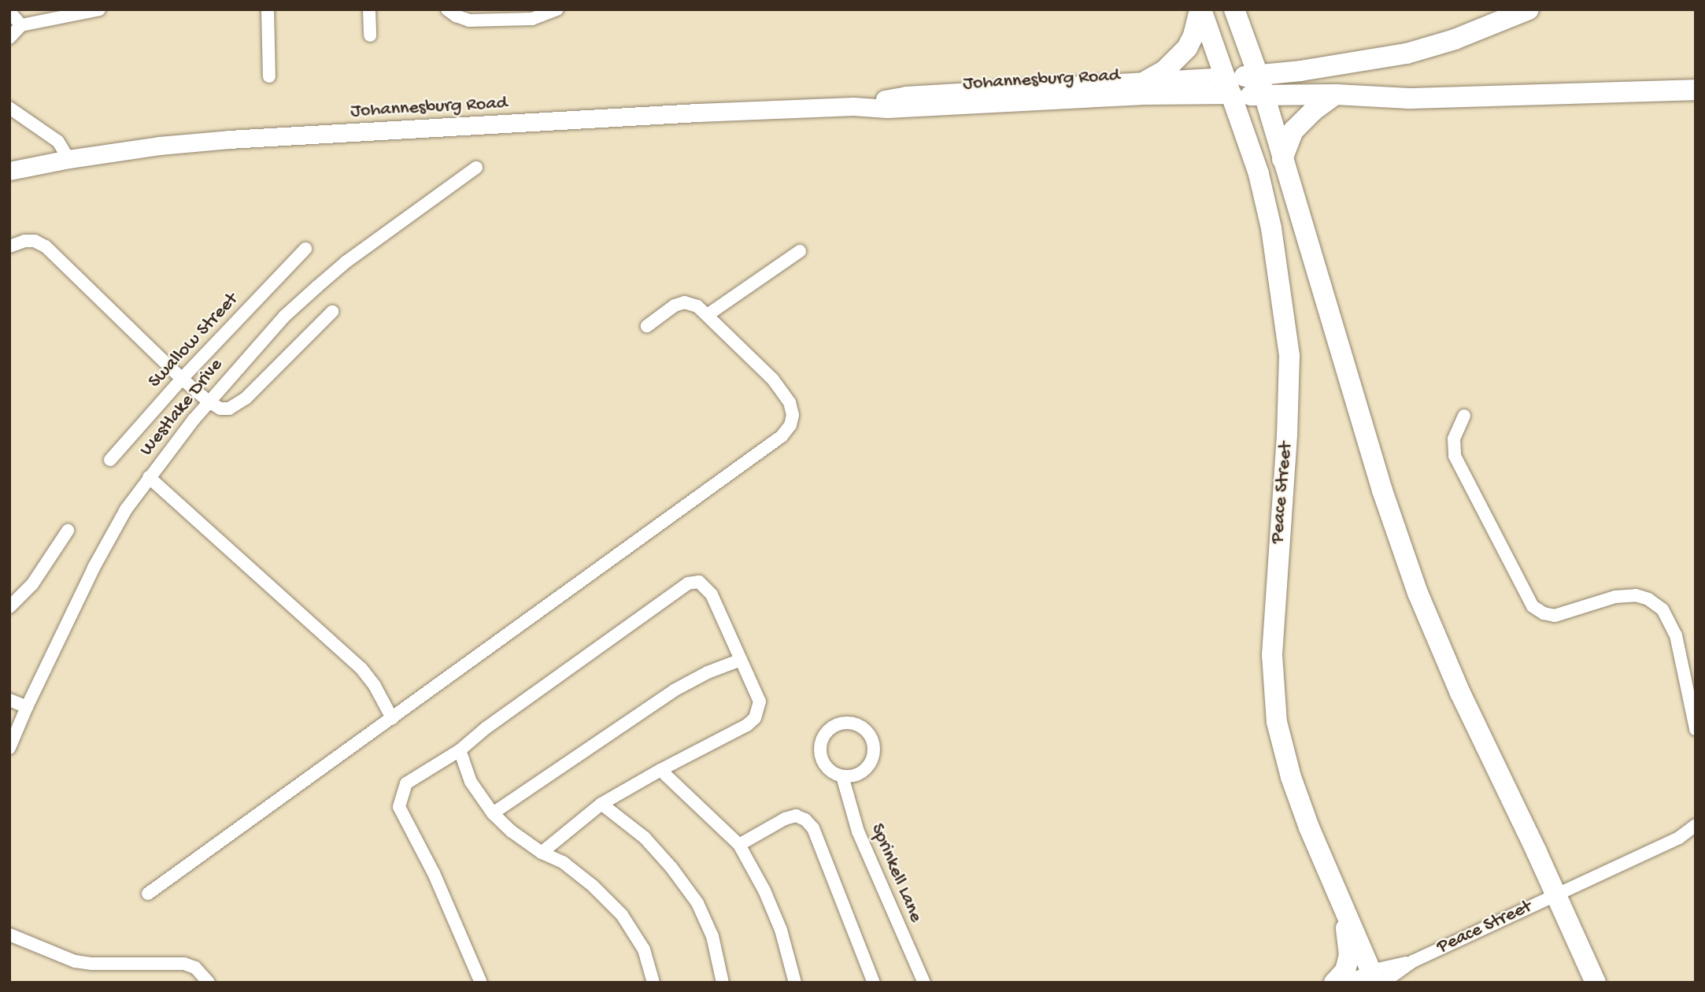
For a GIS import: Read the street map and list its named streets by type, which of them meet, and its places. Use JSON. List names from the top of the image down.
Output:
{
  "streets": {
    "main road": ["Peace Street"],
    "street": [
      "Johannesburg Road",
      "Swallow Street",
      "Westlake Drive",
      "Sprinkell Lane"
    ]
  },
  "crossings": [
    ["Johannesburg Road", "Peace Street"]
  ]
}
